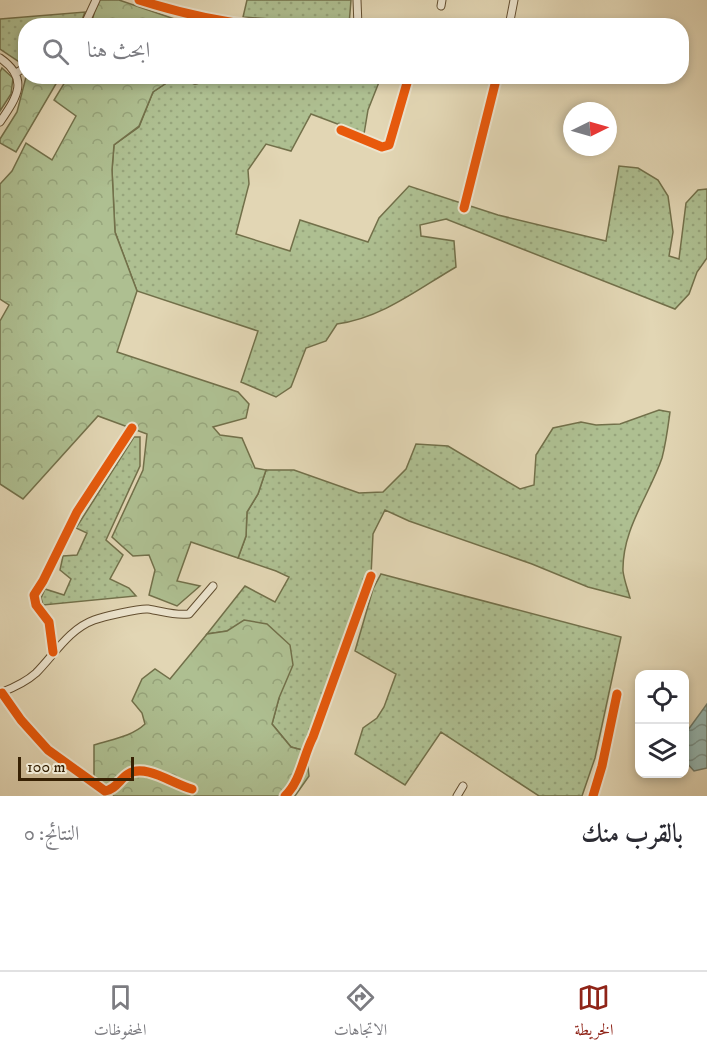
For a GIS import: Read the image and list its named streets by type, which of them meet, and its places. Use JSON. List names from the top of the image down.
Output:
{
  "scale_bar": "100 m",
  "north": "right",
  "page": {
    "search": "ابحث هنا",
    "scale": "100 m",
    "heading": ["بالقرب منك", "النتائج: 0"],
    "nav": ["الخريطة", "الاتجاهات", "المحفوظات"]
  }
}
